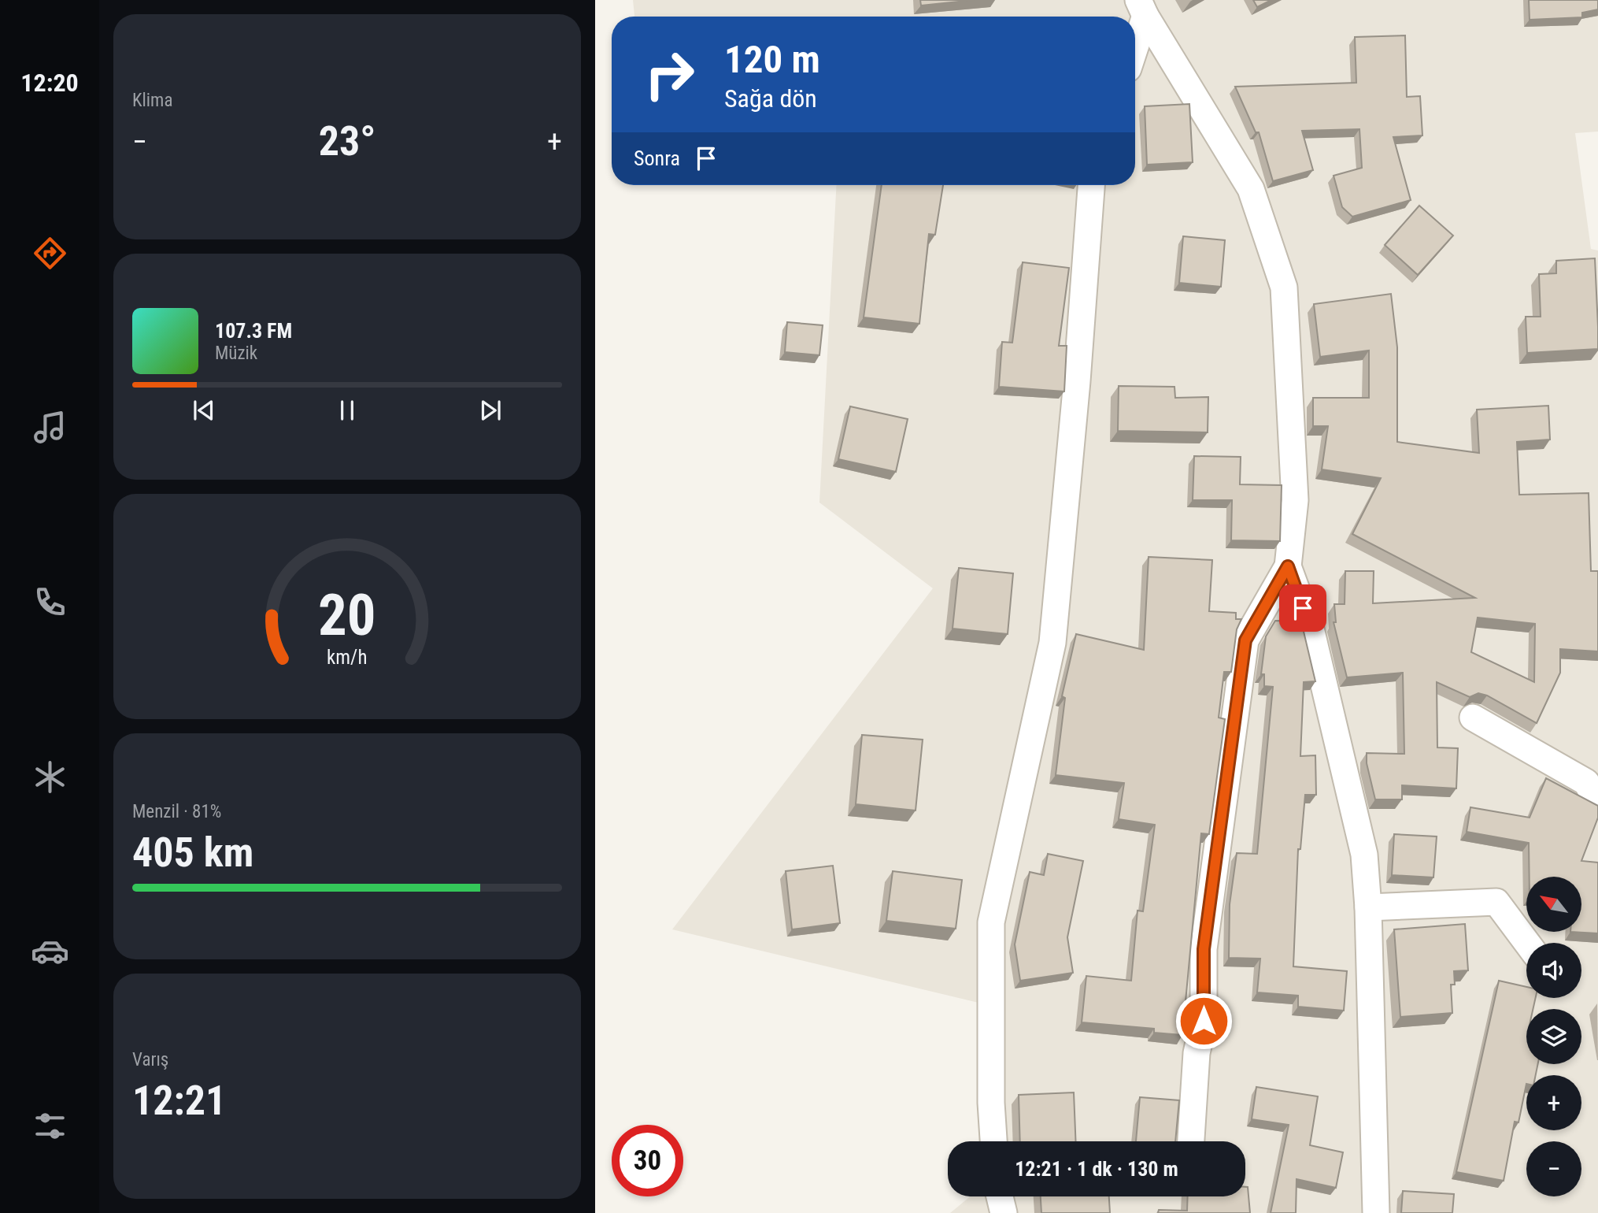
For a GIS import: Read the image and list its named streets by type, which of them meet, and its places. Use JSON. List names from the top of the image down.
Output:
{
  "north": "top left",
  "page": {
    "tabs": "12:20",
    "tile": [
      "Klima",
      ["Menzil · 81%", "405 km"],
      ["Varış", "12:21"]
    ],
    "turn": ["120 m", "Sağa dön"],
    "heat": ["−", "23°", "+"],
    "then": "Sonra",
    "song": ["107.3 FM", "Müzik"],
    "map_buttons": ["+", "−"],
    "limit": "30",
    "trip": "12:21 · 1 dk · 130 m",
    "gauge": ["20", "km/h"]
  }
}
